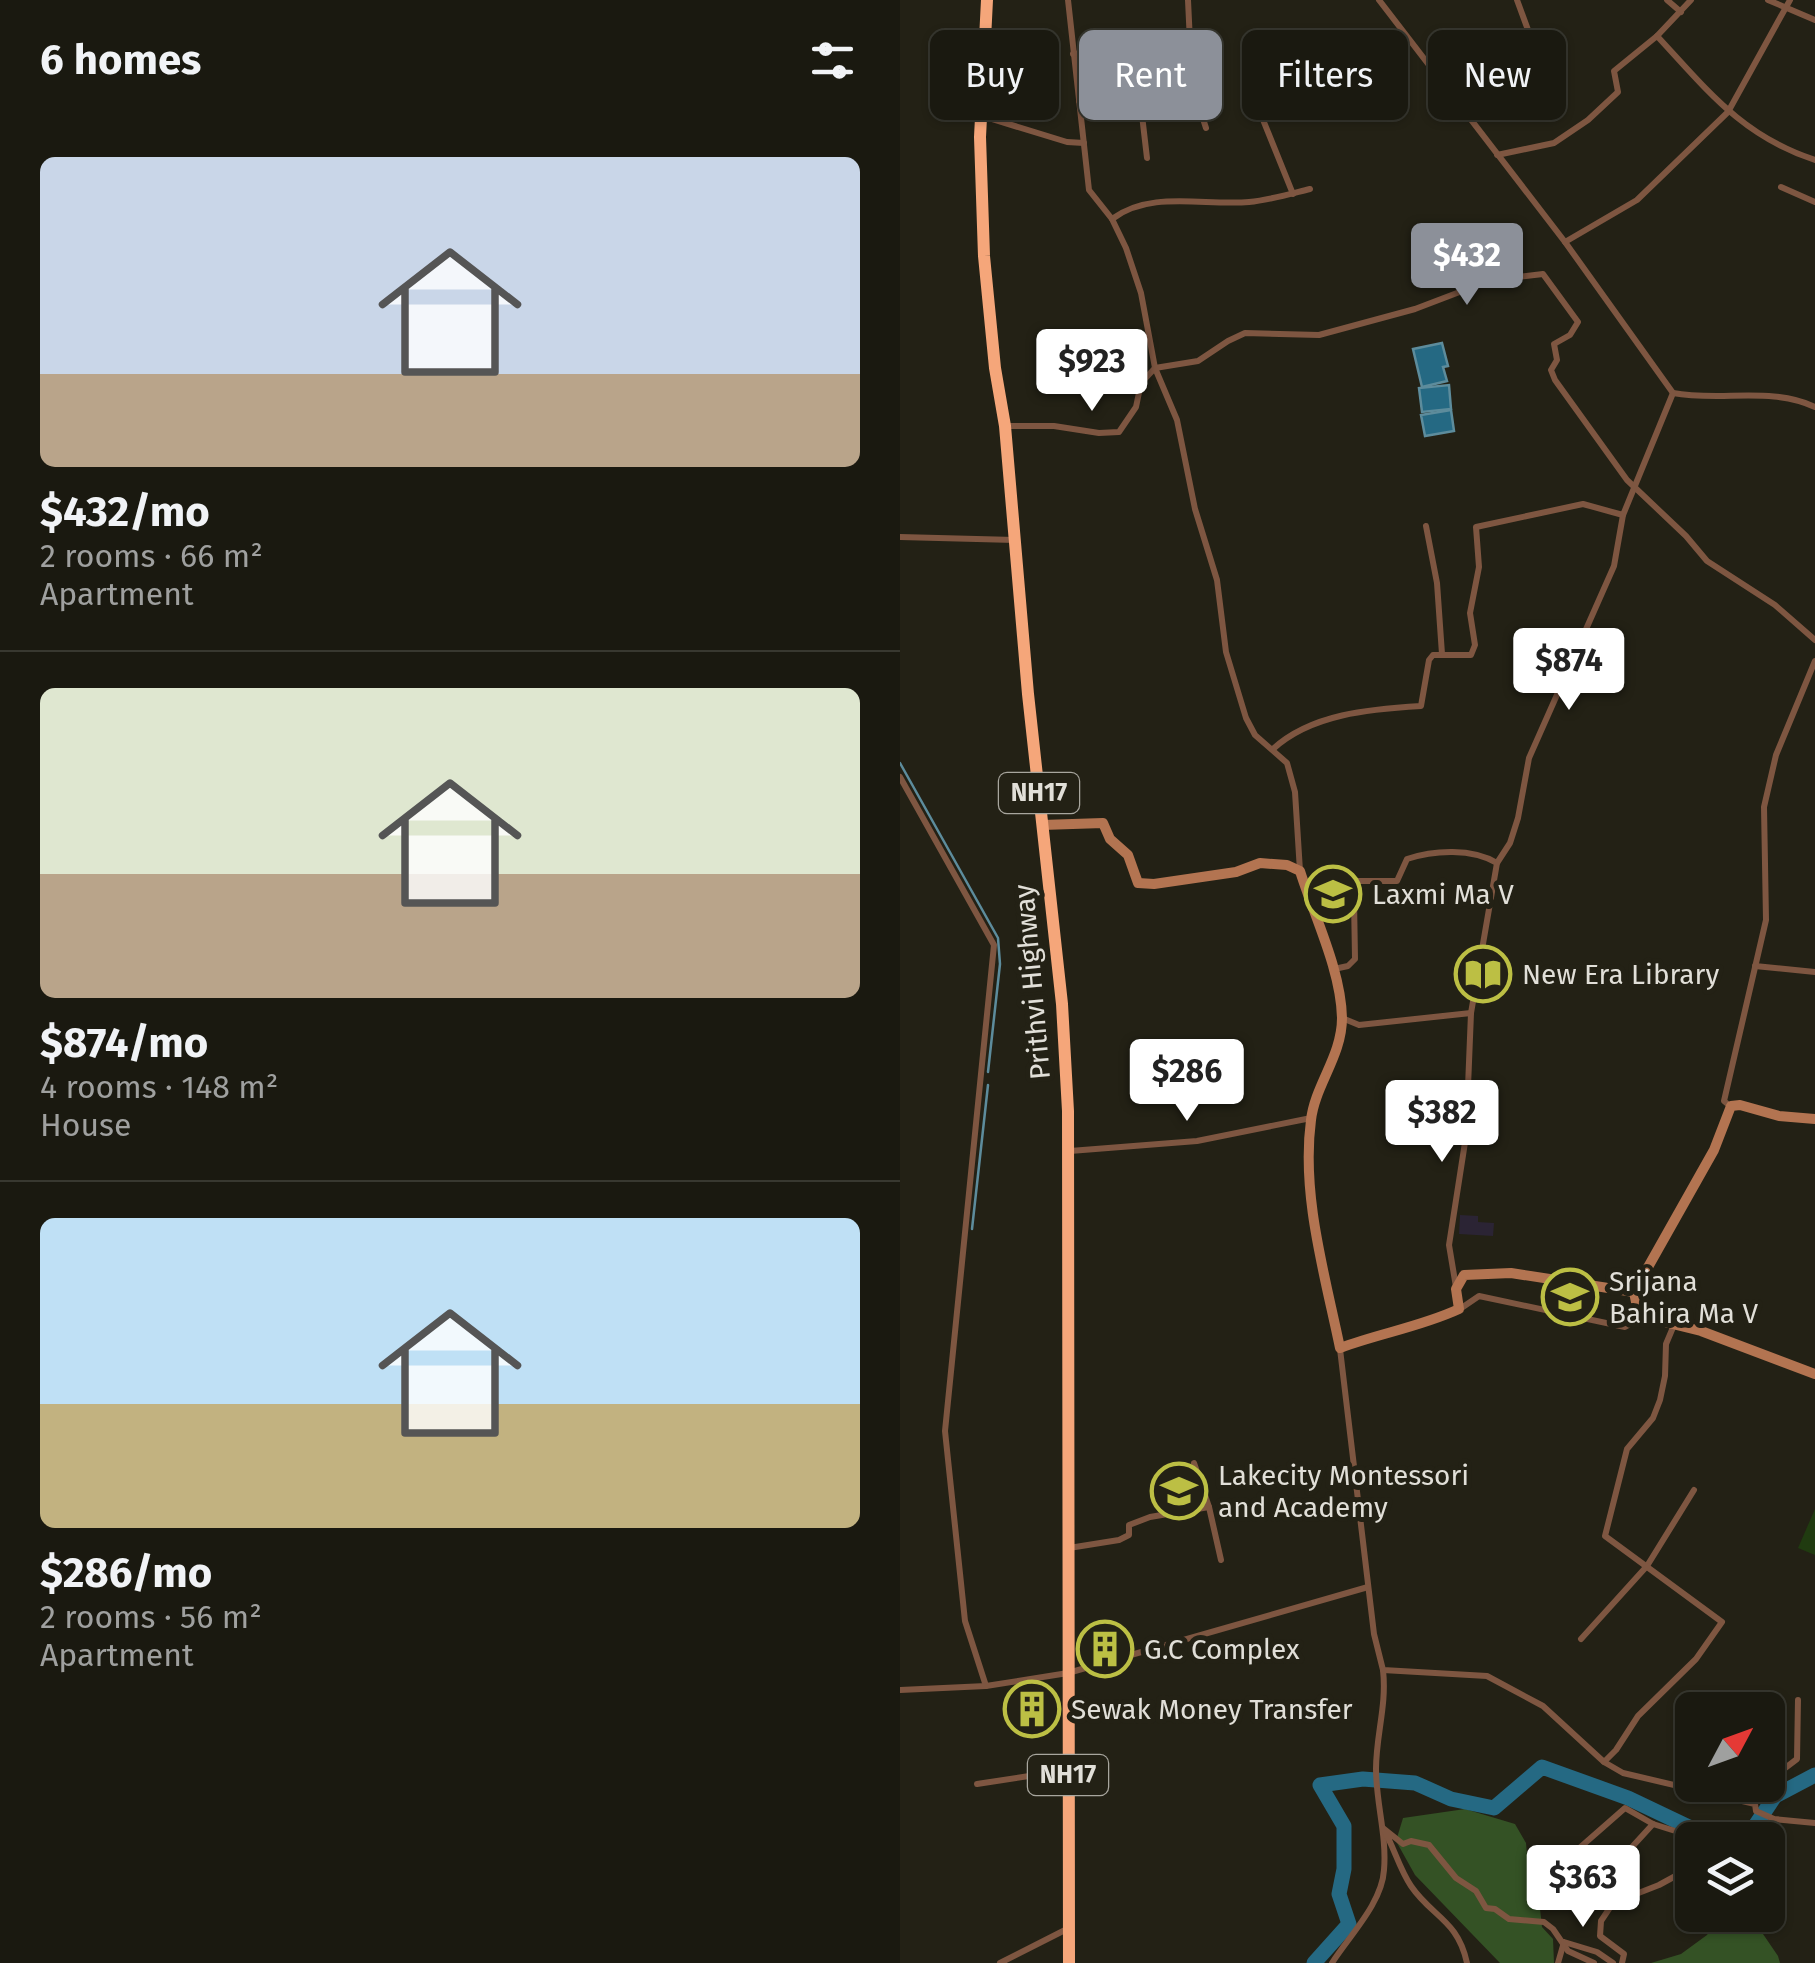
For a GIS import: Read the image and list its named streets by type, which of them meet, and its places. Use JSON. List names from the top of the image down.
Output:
{
  "streets": {
    "highway": ["NH17", "Prithvi Highway"]
  },
  "places": {
    "school or university": ["Laxmi Ma V", "Srijana Bahira Ma V", "Lakecity Montessori and Academy"],
    "library": ["New Era Library"],
    "building": ["G.C Complex", "Sewak Money Transfer"]
  },
  "north": "top right",
  "page": {
    "heading": "6 homes",
    "chip": [
      "Buy",
      "Rent",
      "Filters",
      "New"
    ],
    "list": [
      {
        "name": "$432/mo",
        "note": "2 rooms · 66 m² · Apartment"
      },
      {
        "name": "$874/mo",
        "note": "4 rooms · 148 m² · House"
      },
      {
        "name": "$286/mo",
        "note": "2 rooms · 56 m² · Apartment"
      }
    ],
    "price": [
      "$432",
      "$923",
      "$874",
      "$286",
      "$382",
      "$363"
    ]
  }
}
